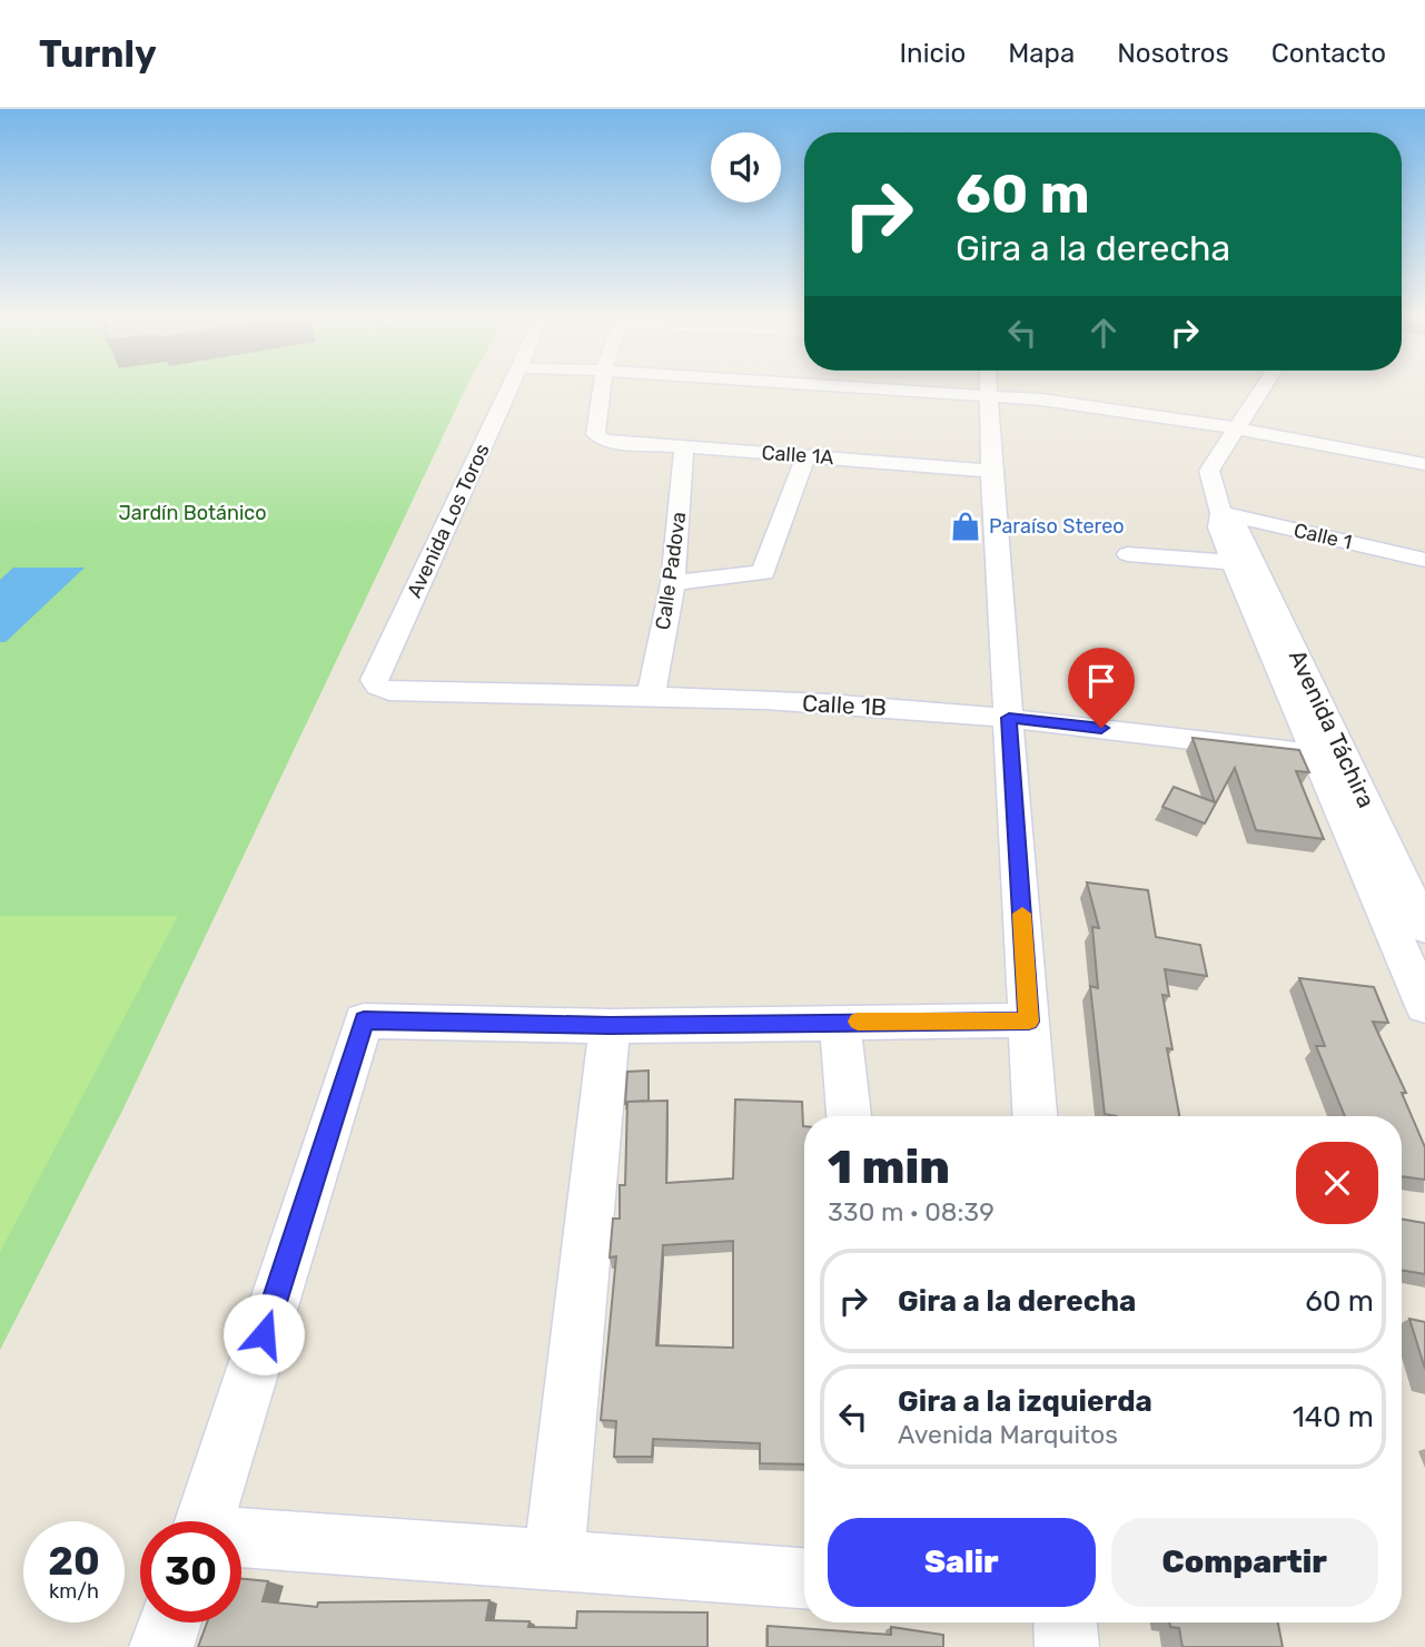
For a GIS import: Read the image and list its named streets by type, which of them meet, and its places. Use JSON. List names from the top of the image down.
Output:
{
  "streets": {
    "street": [
      "Calle 1A",
      "Avenida Los Toros",
      "Calle 1",
      "Calle Padova",
      "Calle 1B",
      "Avenida Táchira"
    ]
  },
  "crossings": [
    ["Calle 1A", "Calle Padova"],
    ["Avenida Los Toros", "Calle 1B"],
    ["Calle 1", "Avenida Táchira"],
    ["Calle Padova", "Calle 1B"]
  ],
  "parks": ["Jardín Botánico"],
  "places": {
    "shop": ["Paraíso Stereo"]
  },
  "page": {
    "header": "Turnly",
    "nav": [
      "Inicio",
      "Mapa",
      "Nosotros",
      "Contacto"
    ],
    "turn": ["60 m", "Gira a la derecha"],
    "heading": ["1 min", "330 m · 08:39"],
    "list": [
      {
        "name": "Gira a la derecha",
        "value": "60 m"
      },
      {
        "name": "Gira a la izquierda",
        "note": "Avenida Marquitos",
        "value": "140 m"
      }
    ],
    "buttons": ["Salir", "Compartir"],
    "speed": "20 km/h",
    "limit": "30"
  }
}
